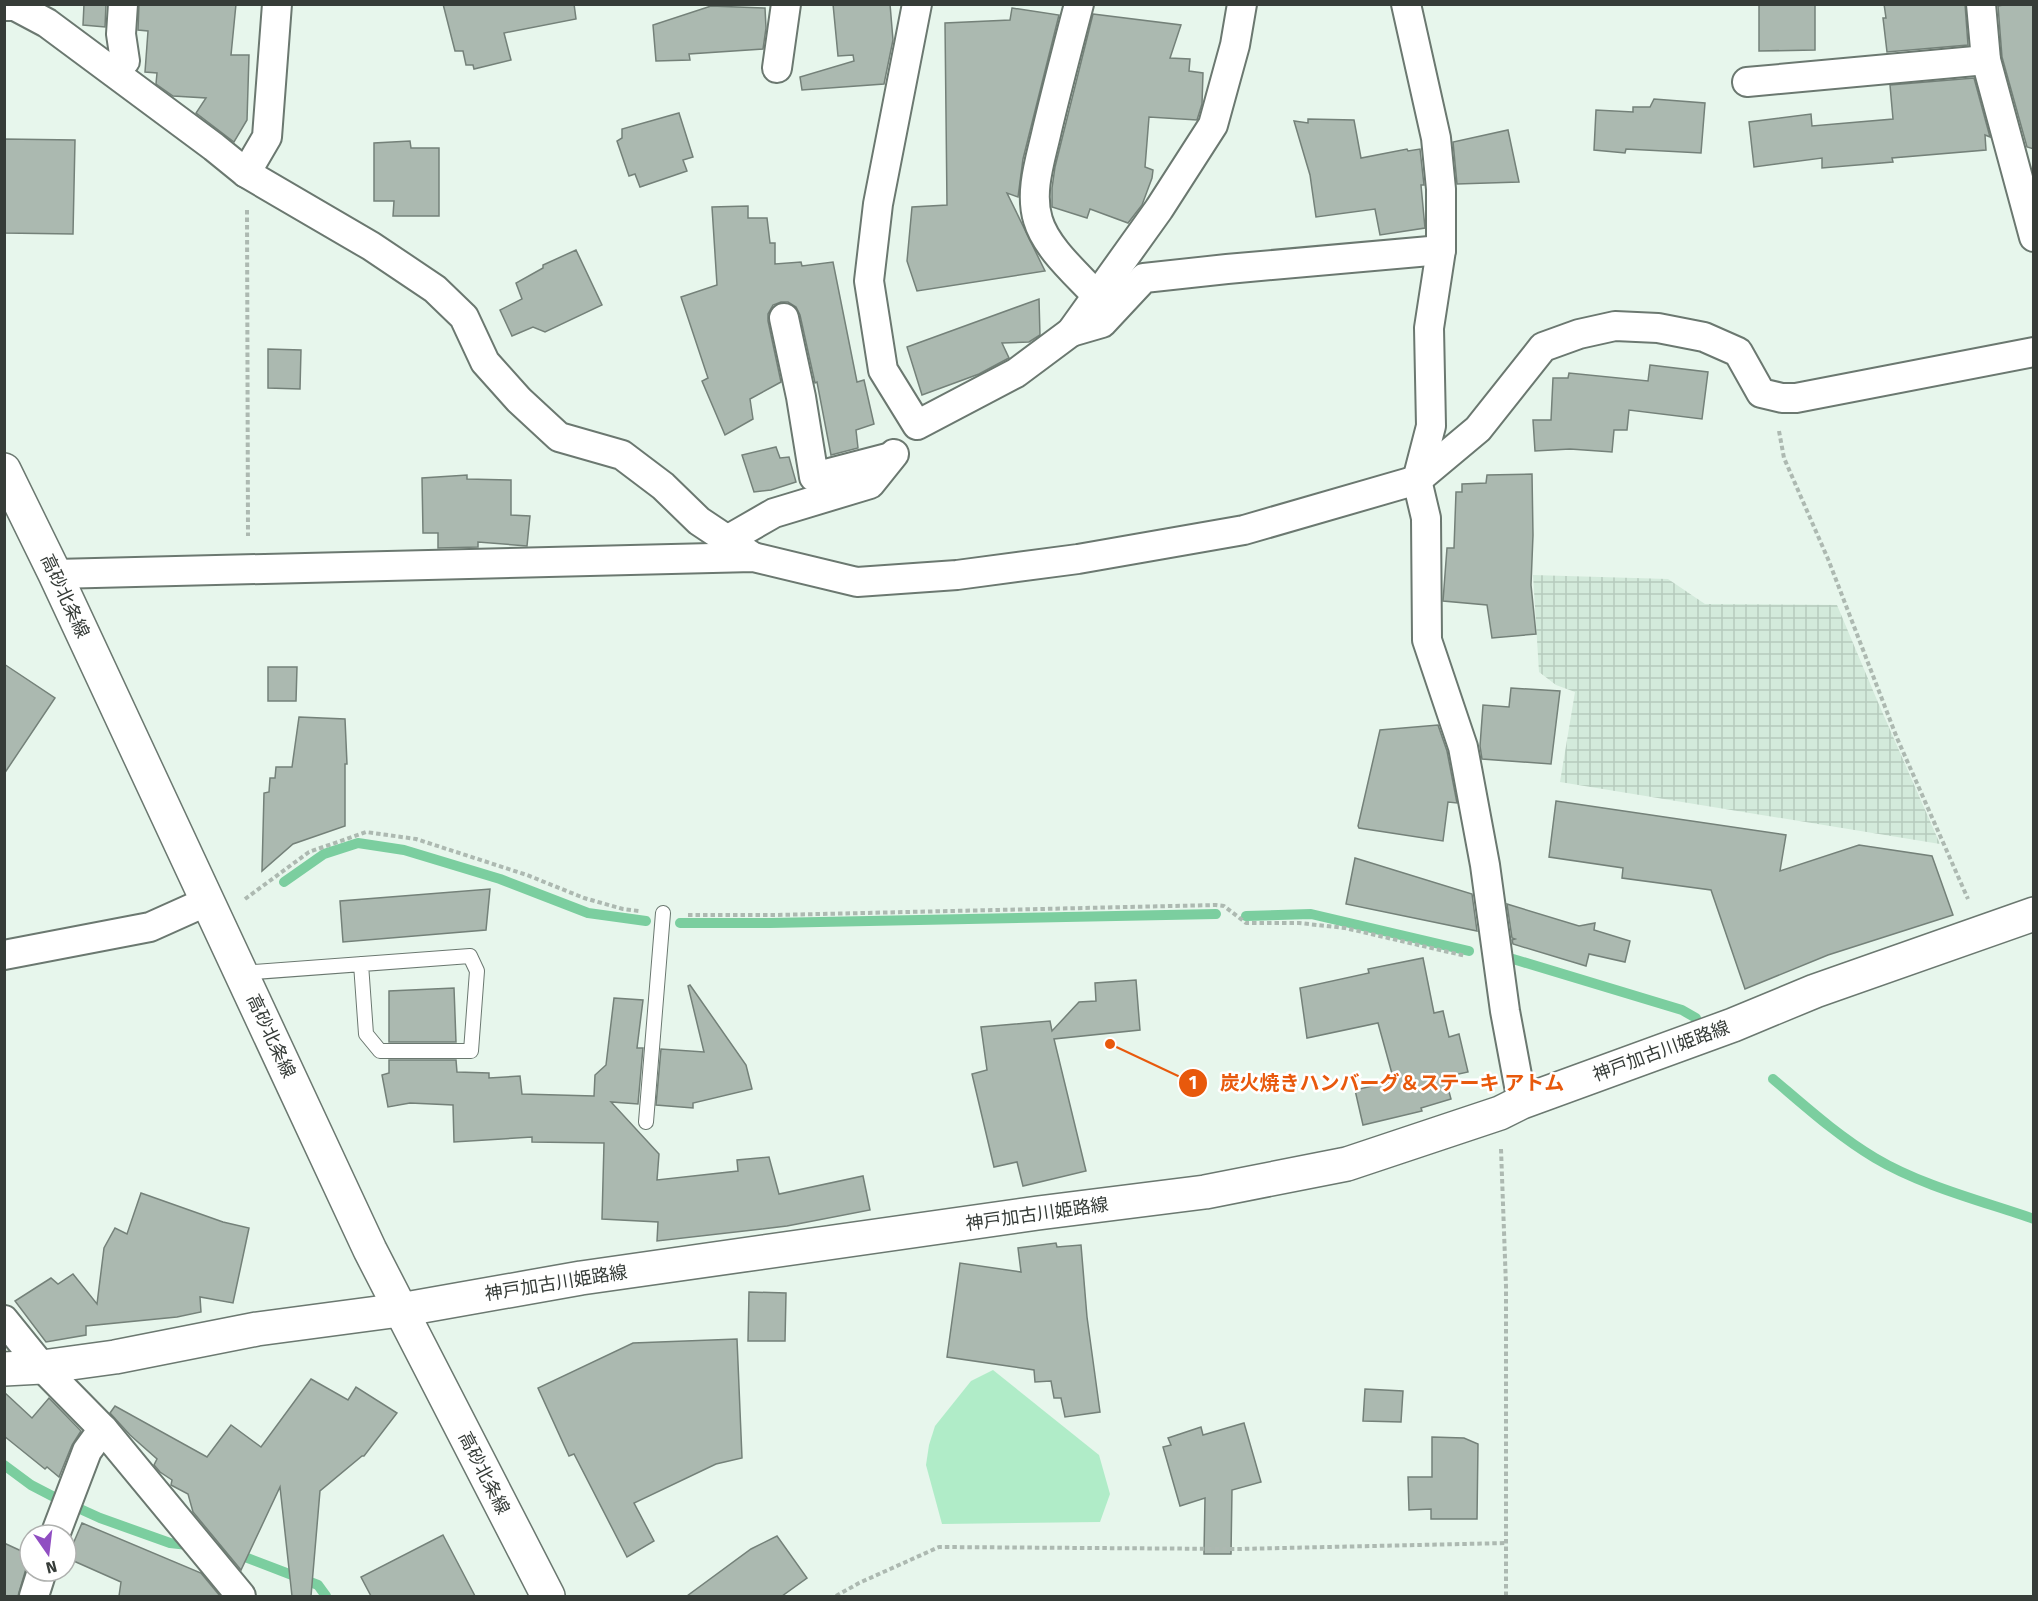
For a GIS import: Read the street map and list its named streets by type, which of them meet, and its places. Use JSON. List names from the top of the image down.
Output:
{
  "streets": {
    "main road": ["高砂北条線", "神戸加古川姫路線"]
  },
  "crossings": [
    ["高砂北条線", "神戸加古川姫路線"]
  ],
  "places": ["炭火焼きハンバーグ＆ステーキ アトム"],
  "north": "bottom"
}
